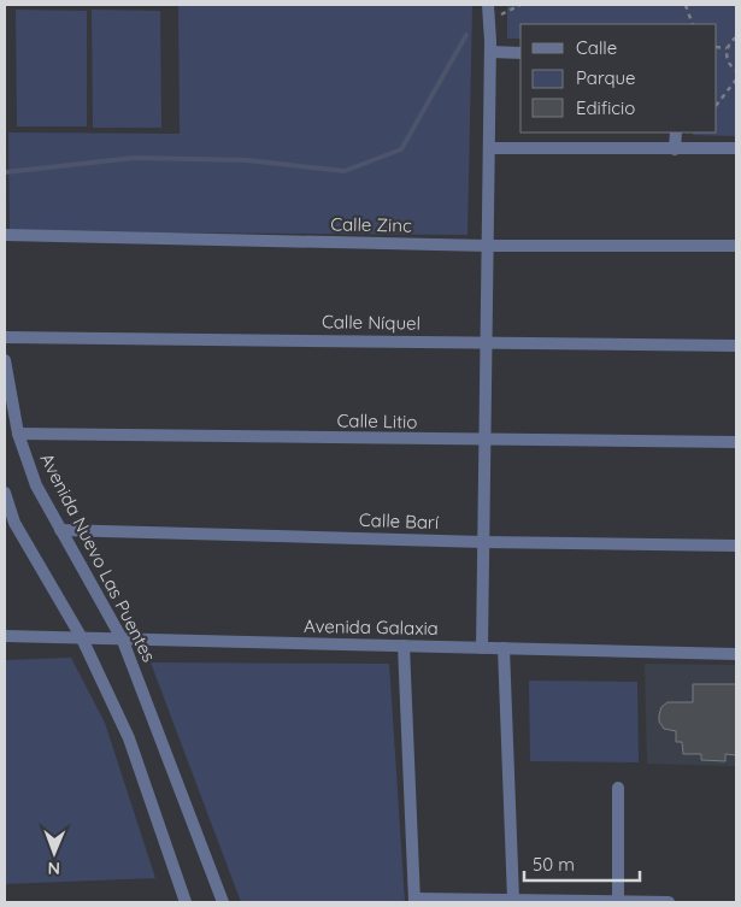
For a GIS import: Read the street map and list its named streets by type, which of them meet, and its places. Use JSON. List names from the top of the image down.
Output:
{
  "streets": {
    "street": [
      "Calle Zinc",
      "Calle Níquel",
      "Calle Litio",
      "Calle Barí",
      "Avenida Nuevo Las Puentes",
      "Avenida Galaxia"
    ]
  },
  "crossings": [
    ["Calle Litio", "Avenida Nuevo Las Puentes"],
    ["Calle Barí", "Avenida Nuevo Las Puentes"],
    ["Avenida Nuevo Las Puentes", "Avenida Galaxia"]
  ],
  "legend": ["Calle", "Parque", "Edificio"],
  "scale_bar": "50 m",
  "north": "bottom"
}
